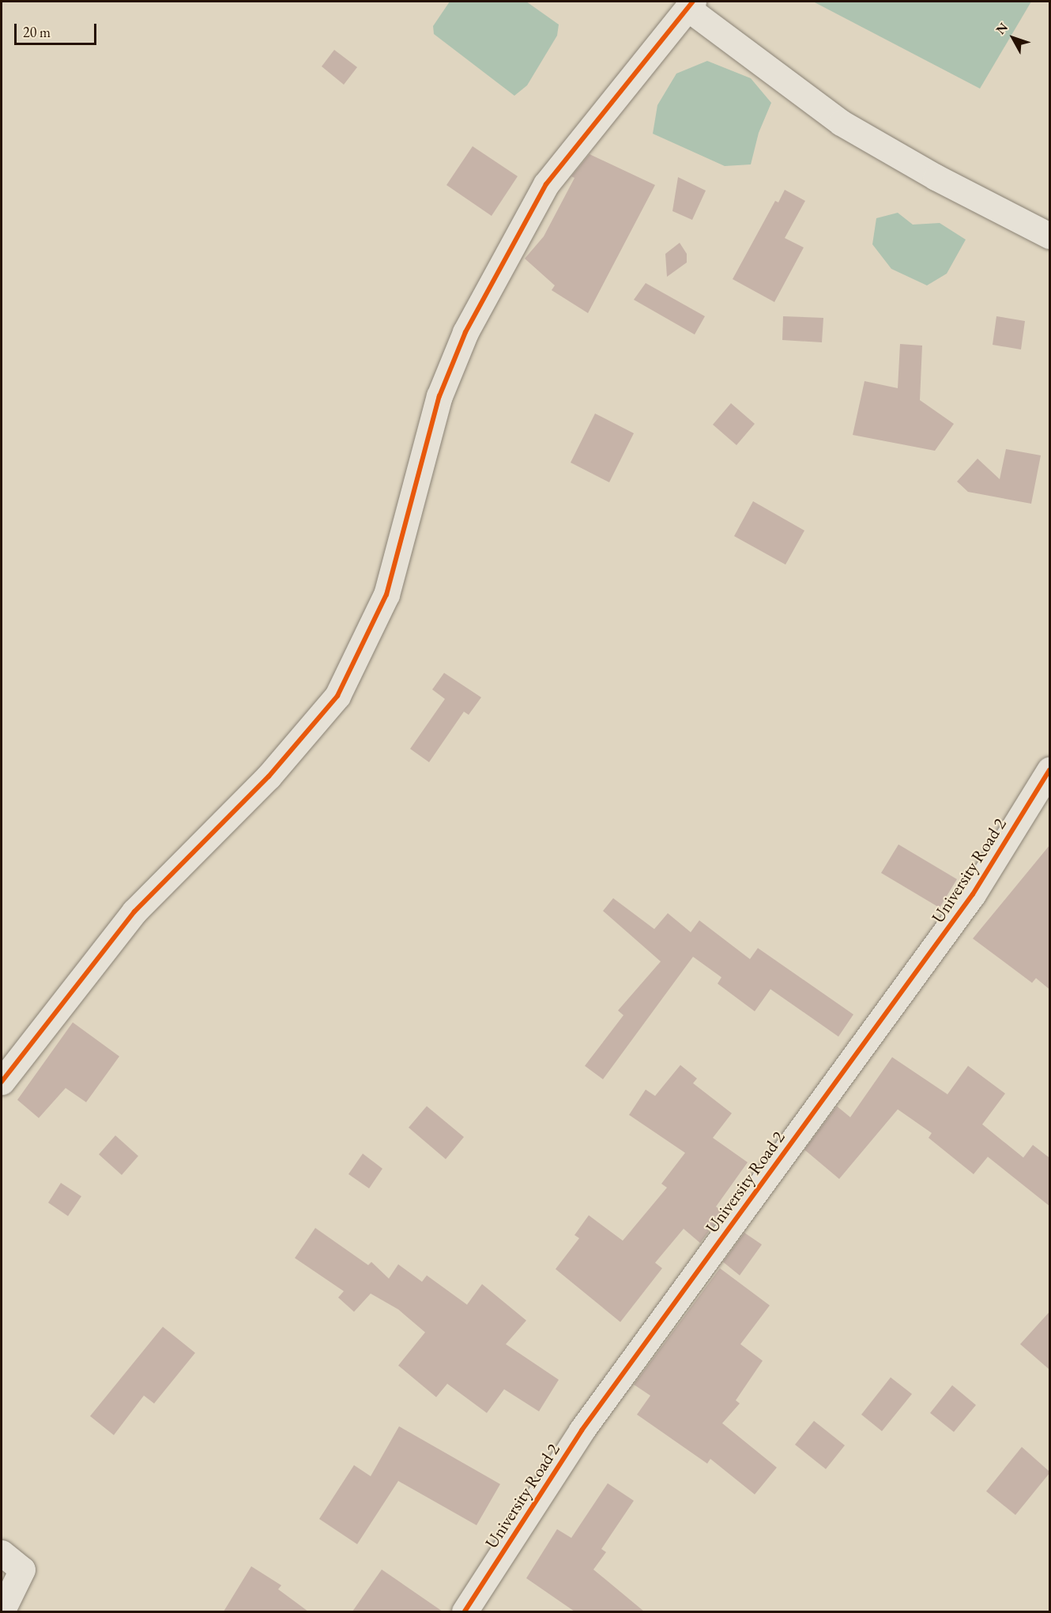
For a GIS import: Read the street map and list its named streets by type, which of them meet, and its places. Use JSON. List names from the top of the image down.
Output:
{
  "streets": {
    "street": ["University Road 2"]
  },
  "scale_bar": "20 m",
  "north": "top left"
}
